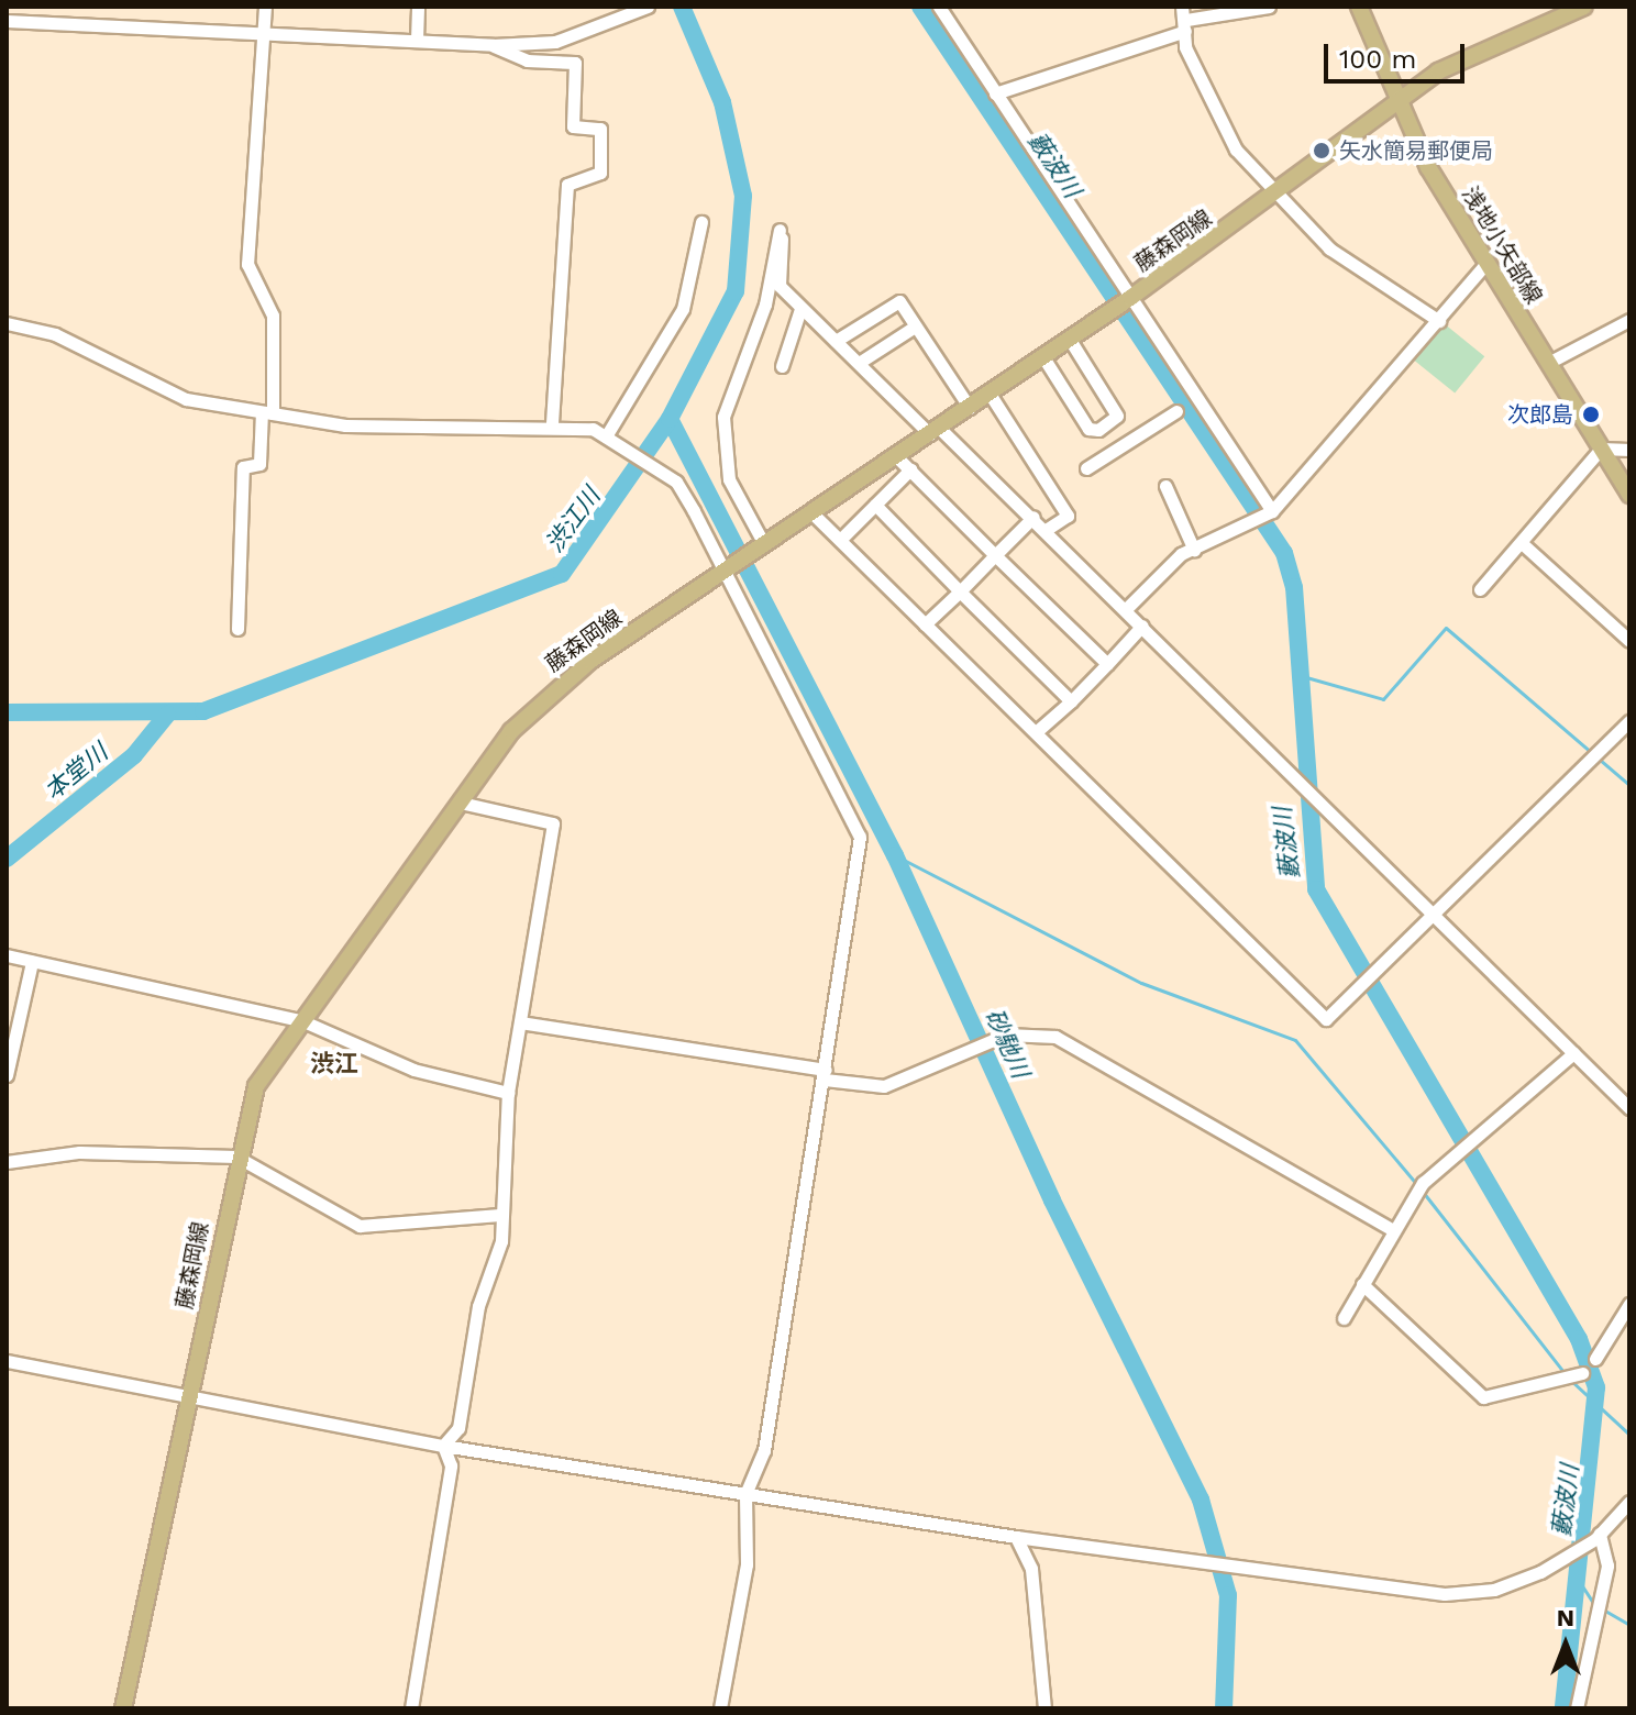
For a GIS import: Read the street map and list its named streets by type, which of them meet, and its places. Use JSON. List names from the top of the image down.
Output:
{
  "streets": {
    "main road": ["藤森岡線", "浅地小矢部線"]
  },
  "crossings": [
    ["藤森岡線", "浅地小矢部線"]
  ],
  "districts": ["渋江"],
  "water": [
    "藪波川",
    "渋江川",
    "本堂川",
    "砂馳川"
  ],
  "places": ["矢水簡易郵便局", "次郎島"],
  "scale_bar": "100 m",
  "north": "top"
}
